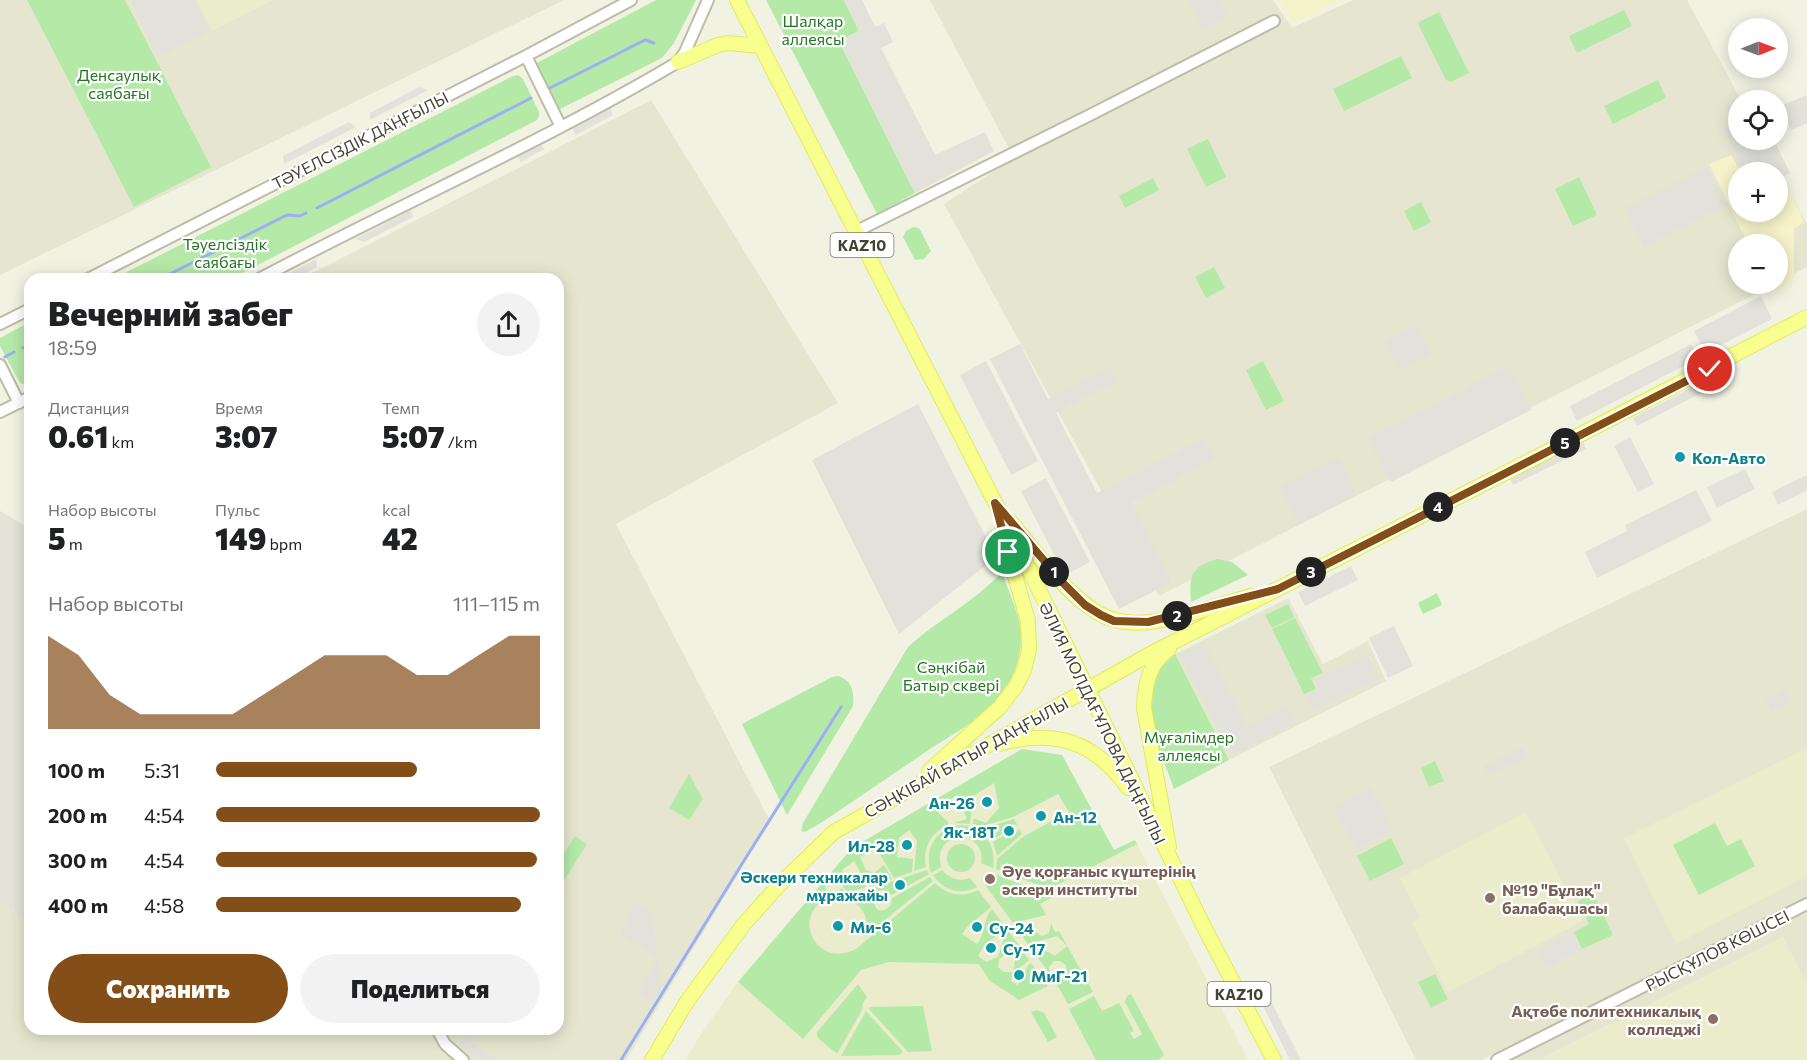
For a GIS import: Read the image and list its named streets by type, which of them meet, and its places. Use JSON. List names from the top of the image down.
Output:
{
  "streets": {
    "main road": ["KAZ10", "ӘЛИЯ МОЛДАҒҰЛОВА ДАҢҒЫЛЫ", "СӘҢКІБАЙ БАТЫР ДАҢҒЫЛЫ"],
    "street": ["ТӘУЕЛСІЗДІК ДАҢҒЫЛЫ", "РЫСҚҰЛОВ КӨШСЕІ"]
  },
  "crossings": [
    ["ӘЛИЯ МОЛДАҒҰЛОВА ДАҢҒЫЛЫ", "СӘҢКІБАЙ БАТЫР ДАҢҒЫЛЫ"]
  ],
  "parks": [
    "Шалқар аллеясы",
    "Денсаулық саябағы",
    "Тәуелсіздік саябағы",
    "Сәңкібай Батыр сквері",
    "Мұғалімдер аллеясы"
  ],
  "places": [
    "Кол-Авто",
    "Ан-26",
    "Ан-12",
    "Як-18Т",
    "Ил-28",
    "Әуе қорғаныс күштерінің әскери институты",
    "Әскери техникалар мұражайы",
    "№19 \"Бұлақ\" балабақшасы",
    "Ми-6",
    "Су-24",
    "Су-17",
    "МиГ-21",
    "Ақтөбе политехникалық колледжі"
  ],
  "north": "right",
  "page": {
    "map_buttons": ["+", "−"],
    "heading": ["Вечерний забег", "18:59"],
    "stats": [
      ["Дистанция", "0.61 km"],
      ["Время", "3:07"],
      ["Темп", "5:07 /km"],
      ["Набор высоты", "5 m"],
      ["Пульс", "149 bpm"],
      ["kcal", "42"]
    ],
    "pins": [
      "5",
      "4",
      "1",
      "3",
      "2"
    ],
    "chart": ["Набор высоты", "111–115 m"],
    "list": [
      {
        "name": "100 m",
        "note": "5:31"
      },
      {
        "name": "200 m",
        "note": "4:54"
      },
      {
        "name": "300 m",
        "note": "4:54"
      },
      {
        "name": "400 m",
        "note": "4:58"
      }
    ],
    "buttons": ["Сохранить", "Поделиться"]
  }
}
